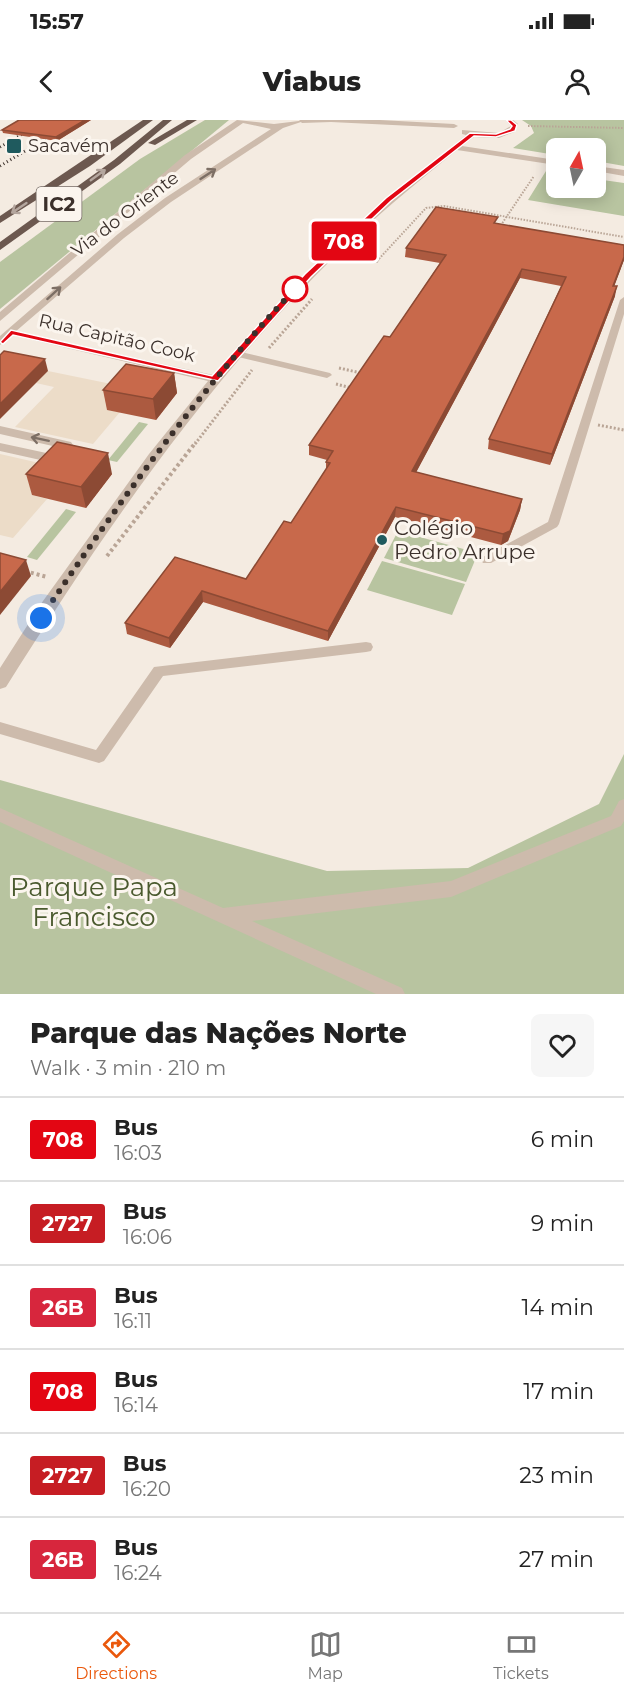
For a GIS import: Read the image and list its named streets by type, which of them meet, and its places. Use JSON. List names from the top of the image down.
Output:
{
  "streets": {
    "highway": ["IC2"],
    "street": ["Via do Oriente", "Rua Capitão Cook"]
  },
  "crossings": [
    ["Via do Oriente", "Rua Capitão Cook"]
  ],
  "parks": ["Parque Papa Francisco"],
  "places": {
    "transit": ["Sacavém"],
    "other": ["Colégio Pedro Arrupe"]
  },
  "lines": ["bus line 708"],
  "north": "top",
  "page": {
    "status": "15:57",
    "header": "Viabus",
    "on_map": "708",
    "heading": ["Parque das Nações Norte", "Walk · 3 min · 210 m"],
    "list": [
      {
        "mark": "708",
        "name": "Bus",
        "note": "16:03",
        "value": "6 min"
      },
      {
        "mark": "2727",
        "name": "Bus",
        "note": "16:06",
        "value": "9 min"
      },
      {
        "mark": "26B",
        "name": "Bus",
        "note": "16:11",
        "value": "14 min"
      },
      {
        "mark": "708",
        "name": "Bus",
        "note": "16:14",
        "value": "17 min"
      },
      {
        "mark": "2727",
        "name": "Bus",
        "note": "16:20",
        "value": "23 min"
      },
      {
        "mark": "26B",
        "name": "Bus",
        "note": "16:24",
        "value": "27 min"
      }
    ],
    "tabs": ["Directions", "Map", "Tickets"]
  }
}
